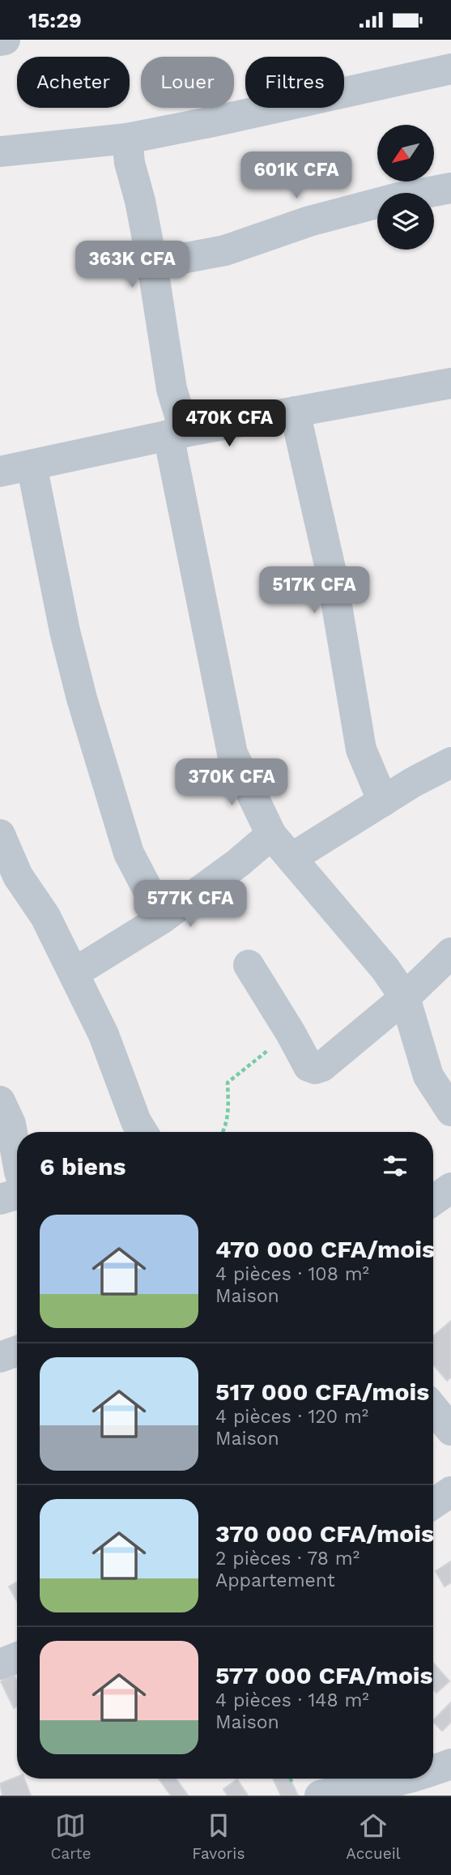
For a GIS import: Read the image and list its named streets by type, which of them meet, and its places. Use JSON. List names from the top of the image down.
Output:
{
  "north": "bottom left",
  "page": {
    "status": "15:29",
    "chip": ["Acheter", "Louer", "Filtres"],
    "price": [
      "601K CFA",
      "363K CFA",
      "470K CFA",
      "517K CFA",
      "370K CFA",
      "577K CFA"
    ],
    "heading": "6 biens",
    "list": [
      {
        "name": "470 000 CFA/mois",
        "note": "4 pièces · 108 m² · Maison"
      },
      {
        "name": "517 000 CFA/mois",
        "note": "4 pièces · 120 m² · Maison"
      },
      {
        "name": "370 000 CFA/mois",
        "note": "2 pièces · 78 m² · Appartement"
      },
      {
        "name": "577 000 CFA/mois",
        "note": "4 pièces · 148 m² · Maison"
      }
    ],
    "tabs": ["Carte", "Favoris", "Accueil"]
  }
}
